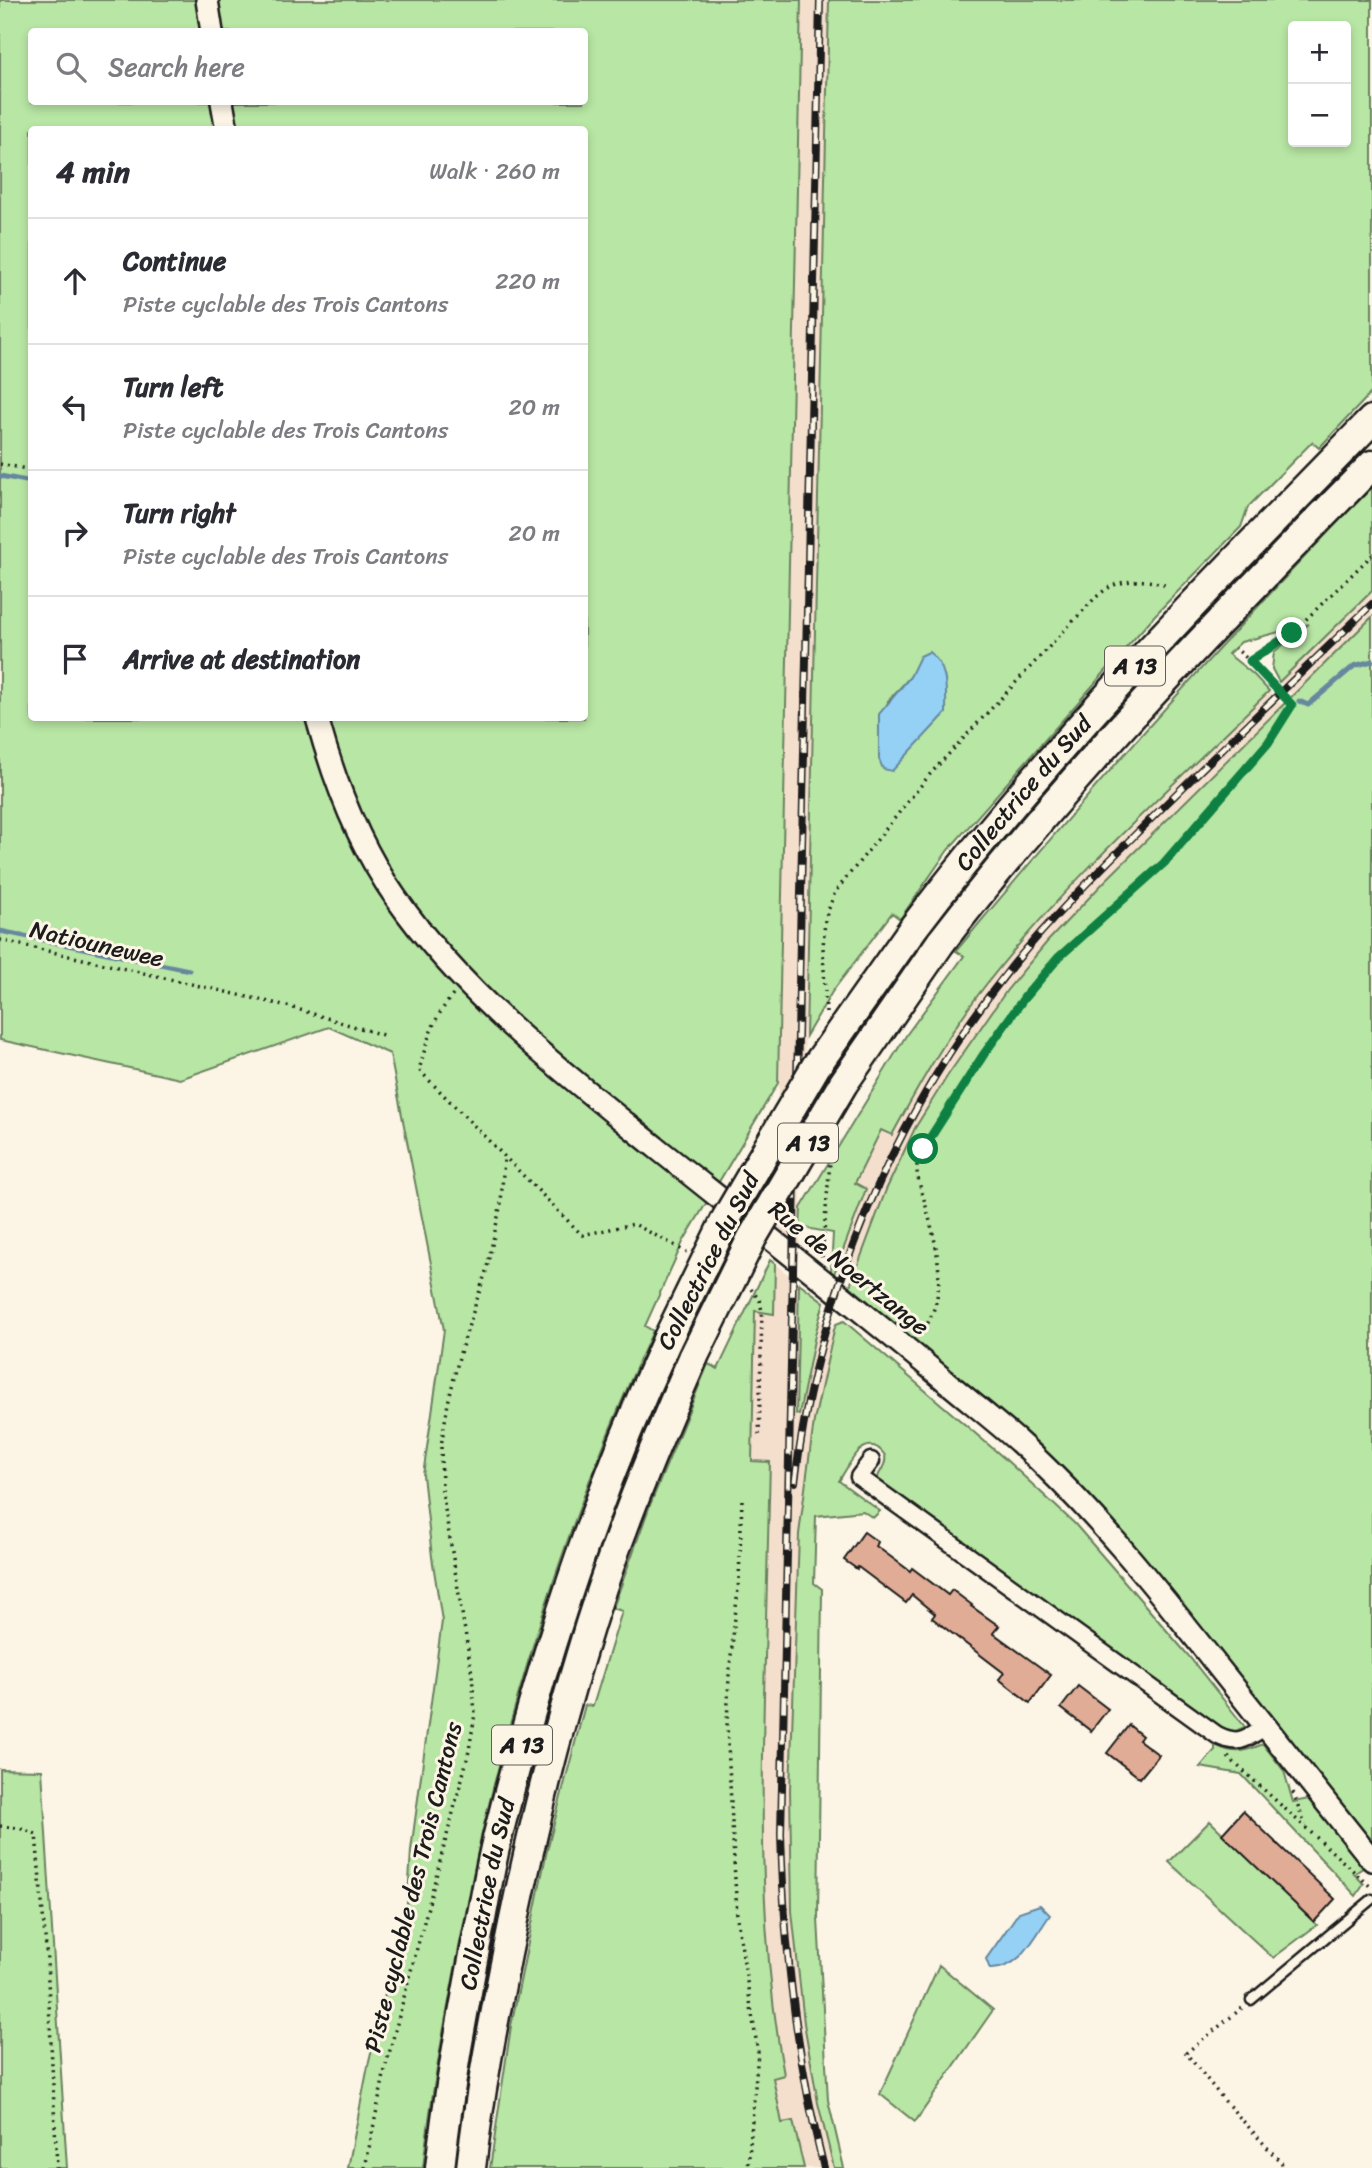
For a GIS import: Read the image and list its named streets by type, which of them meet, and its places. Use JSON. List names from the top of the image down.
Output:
{
  "streets": {
    "highway": ["A 13", "Collectrice du Sud"],
    "main road": ["Rue de Noertzange"],
    "path": ["Natiounewee", "Piste cyclable des Trois Cantons"]
  },
  "page": {
    "map_buttons": ["+", "−"],
    "search": "Search here",
    "heading": ["4 min", "Walk · 260 m"],
    "list": [
      ["Continue", "Piste cyclable des Trois Cantons", "220 m"],
      ["Turn left", "Piste cyclable des Trois Cantons", "20 m"],
      ["Turn right", "Piste cyclable des Trois Cantons", "20 m"],
      "Arrive at destination"
    ]
  }
}
